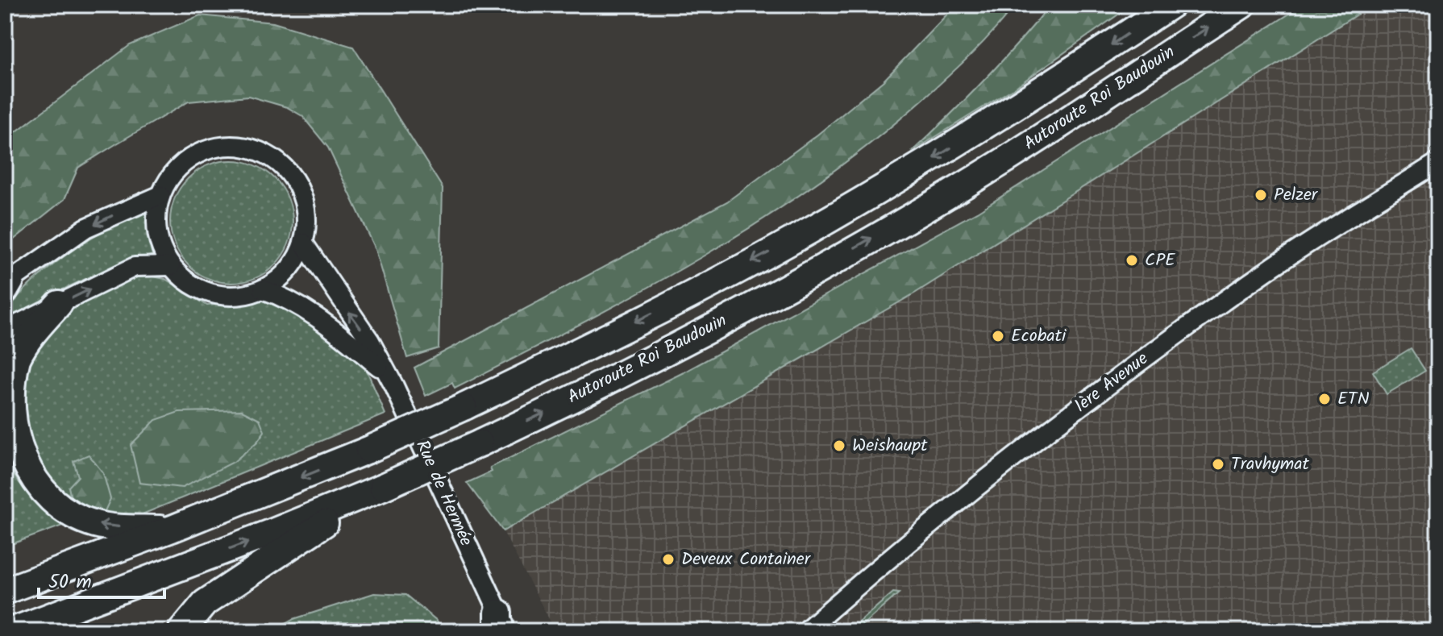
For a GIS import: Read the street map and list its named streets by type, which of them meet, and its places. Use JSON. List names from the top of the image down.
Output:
{
  "streets": {
    "highway": ["Autoroute Roi Baudouin"],
    "street": ["1ère Avenue", "Rue de Hermée"]
  },
  "places": [
    "Pelzer",
    "CPE",
    "Ecobati",
    "ETN",
    "Weishaupt",
    "Travhymat",
    "Deveux Container"
  ],
  "scale_bar": "50 m"
}
